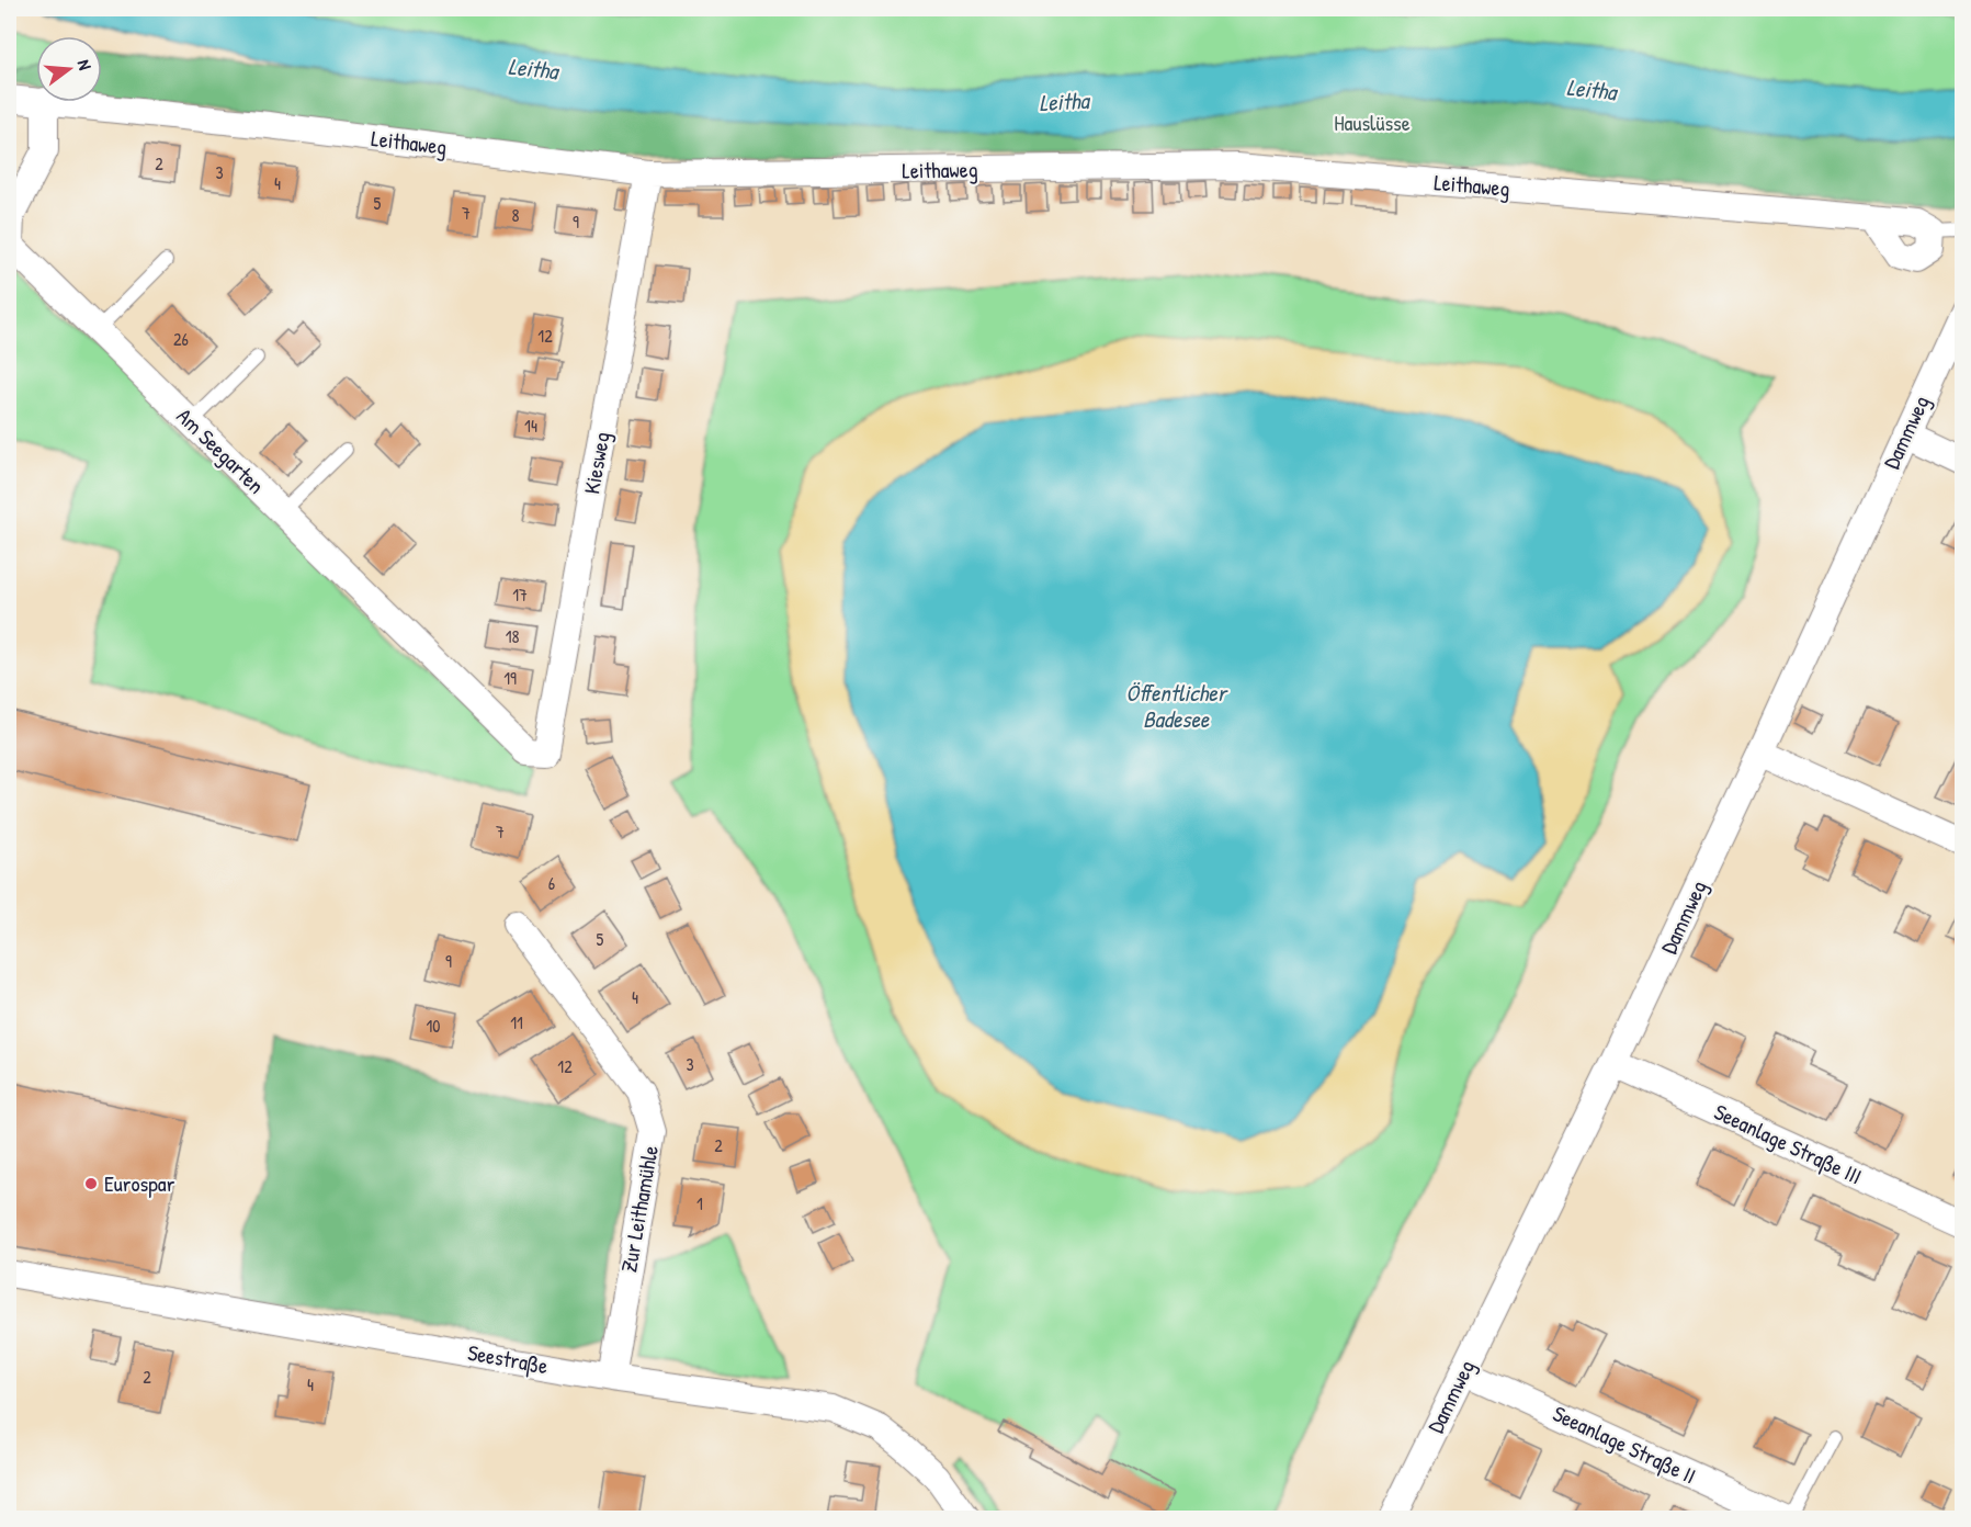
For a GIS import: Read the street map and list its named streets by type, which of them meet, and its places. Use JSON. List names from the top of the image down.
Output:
{
  "streets": {
    "street": [
      "Leithaweg",
      "Dammweg",
      "Am Seegarten",
      "Kiesweg",
      "Seeanlage Straße III",
      "Zur Leithamühle",
      "Seestraße",
      "Seeanlage Straße II"
    ]
  },
  "crossings": [
    ["Leithaweg", "Kiesweg"],
    ["Dammweg", "Seeanlage Straße III"],
    ["Dammweg", "Seeanlage Straße II"],
    ["Am Seegarten", "Kiesweg"],
    ["Zur Leithamühle", "Seestraße"]
  ],
  "water": ["Leitha", "Öffentlicher Badesee"],
  "parks": ["Hauslüsse"],
  "places": ["Eurospar"],
  "house_numbers": [
    "2",
    "3",
    "4",
    "5",
    "7",
    "8",
    "9",
    "12",
    "26",
    "14",
    "17",
    "18",
    "19",
    "7",
    "6",
    "5",
    "9",
    "4",
    "11",
    "10",
    "3",
    "12",
    "2",
    "1",
    "2",
    "4"
  ],
  "north": "right"
}
